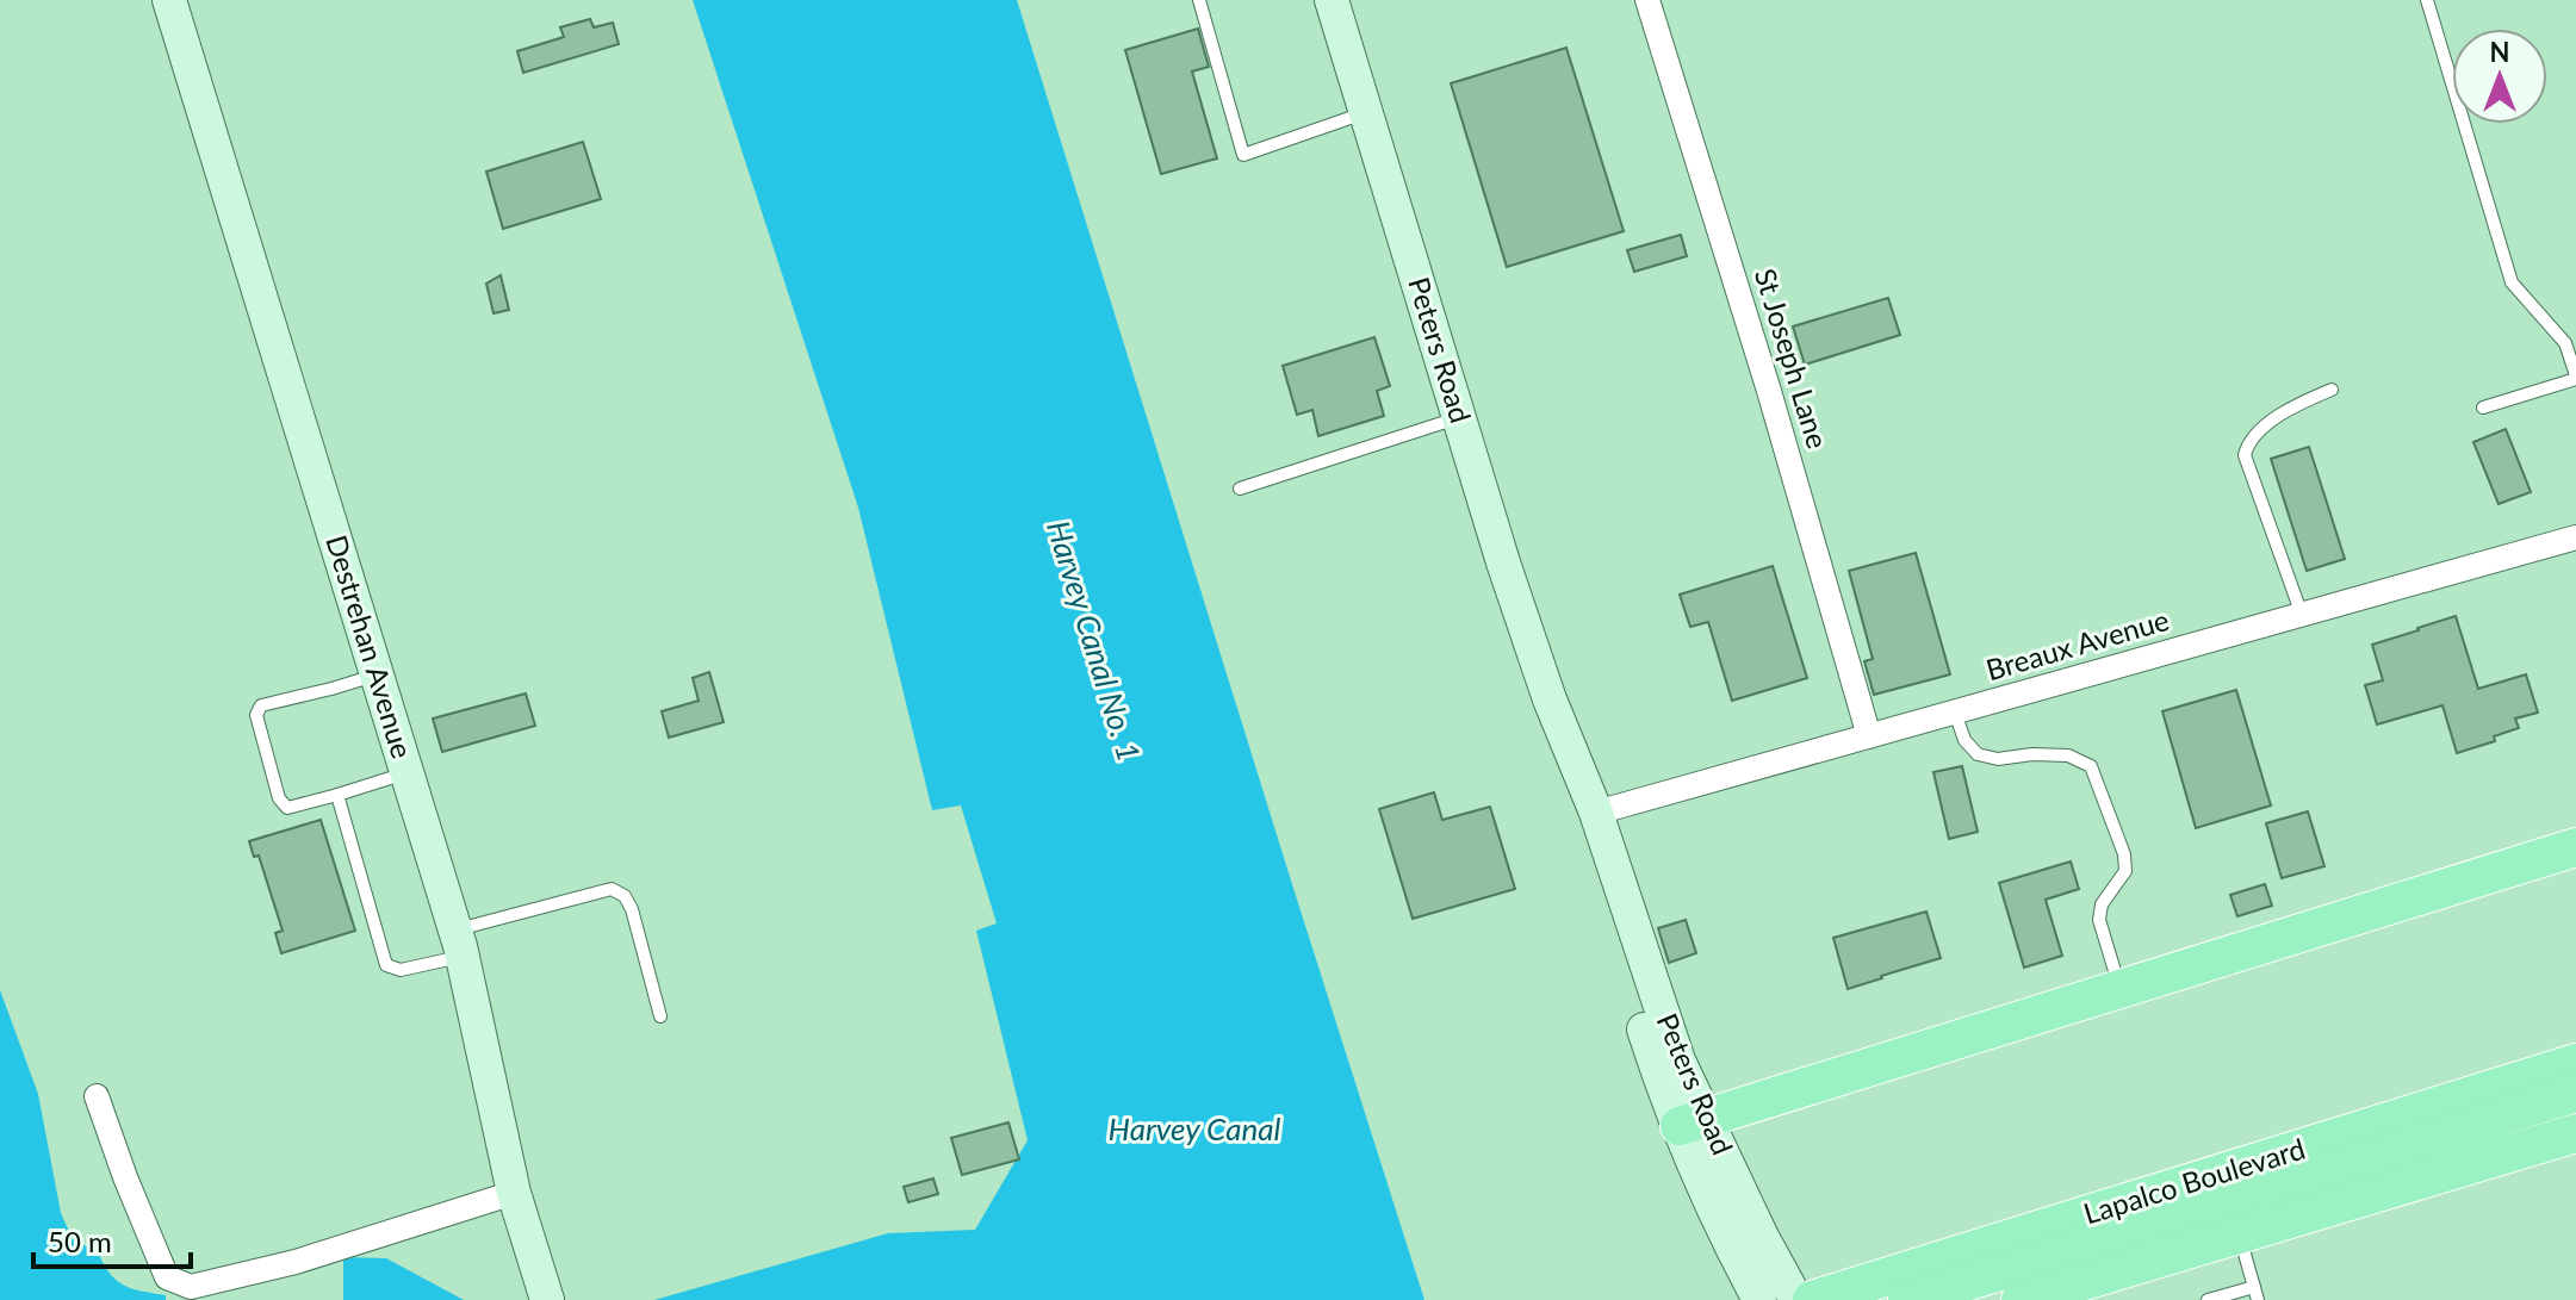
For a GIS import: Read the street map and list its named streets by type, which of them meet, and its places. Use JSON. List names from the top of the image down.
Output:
{
  "streets": {
    "main road": ["Peters Road", "Destrehan Avenue", "Lapalco Boulevard"],
    "street": ["St Joseph Lane", "Breaux Avenue"]
  },
  "crossings": [
    ["Peters Road", "Breaux Avenue"],
    ["St Joseph Lane", "Breaux Avenue"]
  ],
  "water": ["Harvey Canal No. 1", "Harvey Canal"],
  "scale_bar": "50 m",
  "north": "top"
}
